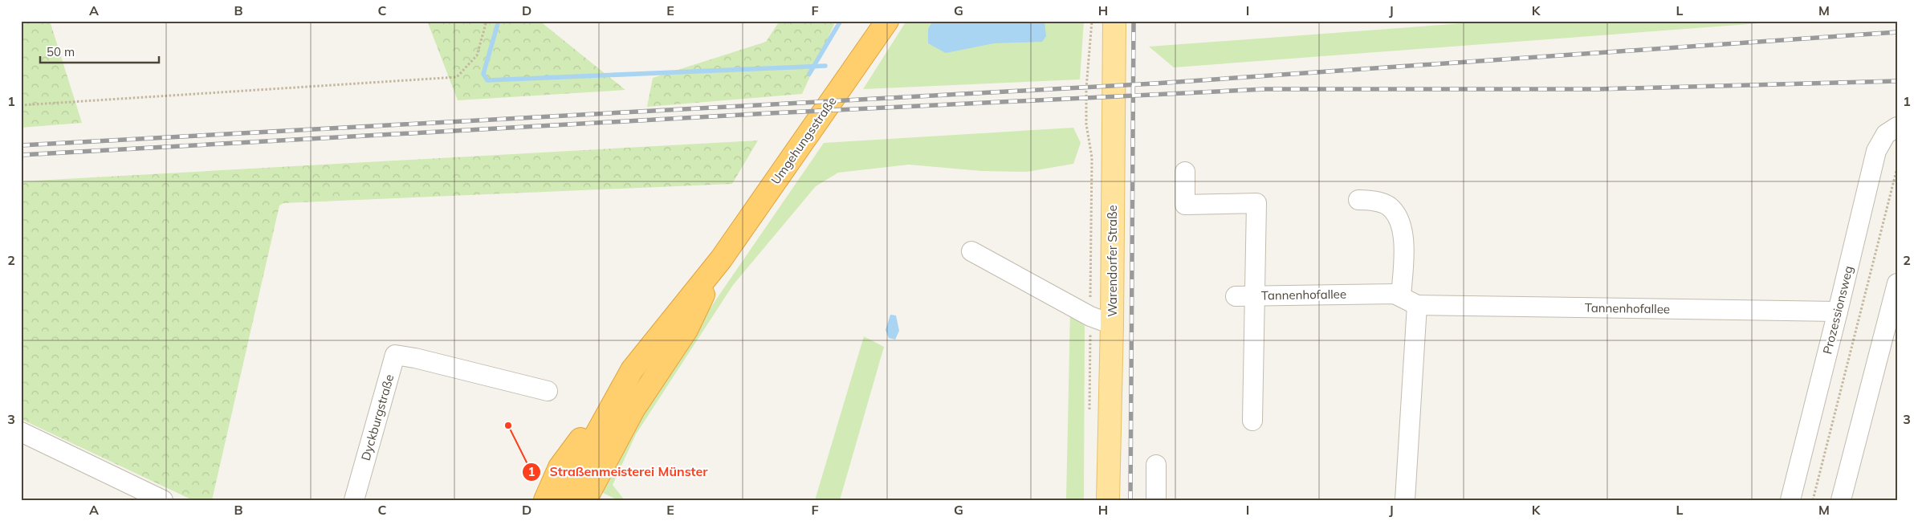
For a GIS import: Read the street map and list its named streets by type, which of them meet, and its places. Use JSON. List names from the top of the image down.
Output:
{
  "streets": {
    "highway": ["Umgehungsstraße"],
    "main road": ["Warendorfer Straße"],
    "street": ["Tannenhofallee", "Prozessionsweg", "Dyckburgstraße"]
  },
  "crossings": [
    ["Tannenhofallee", "Prozessionsweg"]
  ],
  "places": ["Straßenmeisterei Münster"],
  "scale_bar": "50 m",
  "grid": {
    "columns": [
      "A",
      "B",
      "C",
      "D",
      "E",
      "F",
      "G",
      "H",
      "I",
      "J",
      "K",
      "L",
      "M"
    ],
    "rows": ["1", "2", "3"]
  }
}
